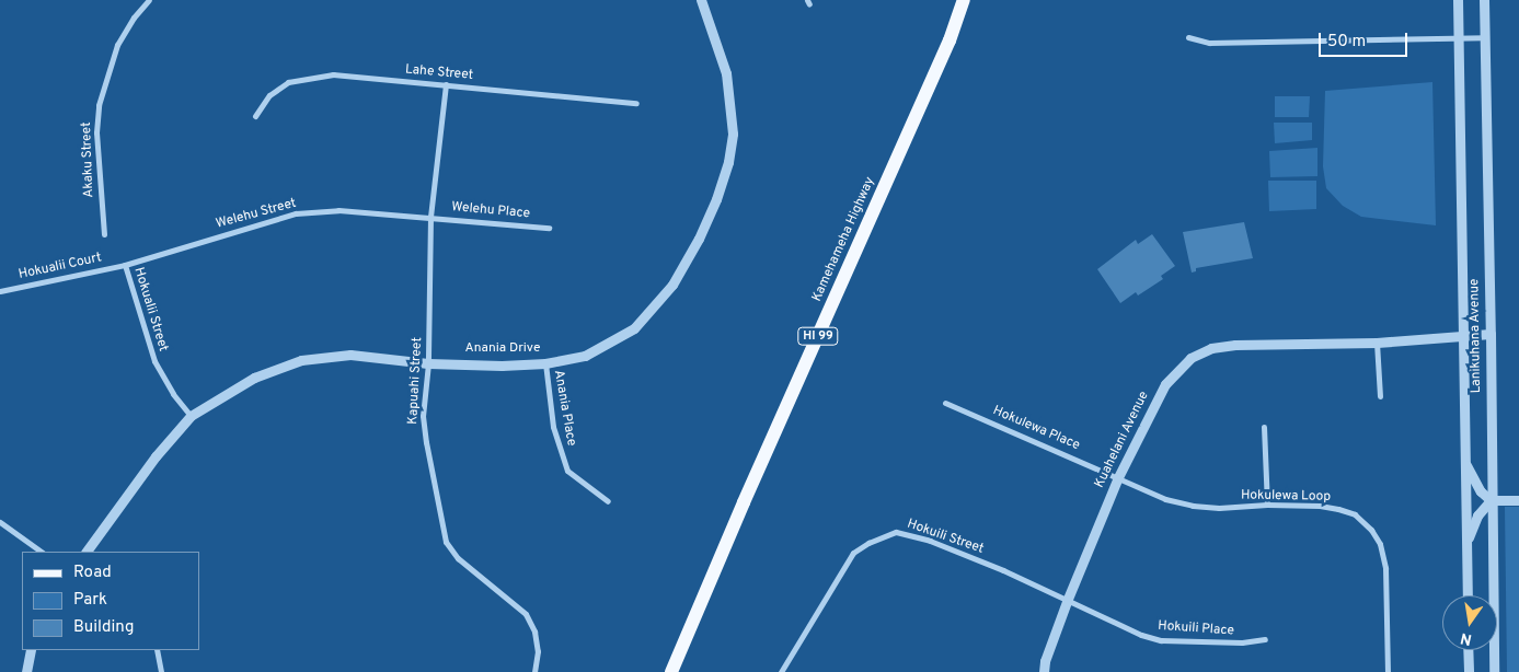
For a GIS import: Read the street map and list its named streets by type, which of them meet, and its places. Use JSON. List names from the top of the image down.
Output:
{
  "streets": {
    "main road": ["Kamehameha Highway", "HI 99"],
    "street": [
      "Lahe Street",
      "Akaku Street",
      "Welehu Place",
      "Welehu Street",
      "Hokualii Court",
      "Hokualii Street",
      "Lanikuhana Avenue",
      "Anania Drive",
      "Kapuahi Street",
      "Anania Place",
      "Hokulewa Place",
      "Kuahelani Avenue",
      "Hokulewa Loop",
      "Hokuili Street",
      "Hokuili Place"
    ]
  },
  "crossings": [
    ["Lahe Street", "Kapuahi Street"],
    ["Welehu Place", "Welehu Street"],
    ["Welehu Place", "Kapuahi Street"],
    ["Welehu Street", "Hokualii Court"],
    ["Welehu Street", "Hokualii Street"],
    ["Welehu Street", "Kapuahi Street"],
    ["Hokualii Court", "Hokualii Street"],
    ["Hokualii Street", "Anania Drive"],
    ["Lanikuhana Avenue", "Kuahelani Avenue"],
    ["Anania Drive", "Kapuahi Street"],
    ["Anania Drive", "Anania Place"],
    ["Hokulewa Place", "Kuahelani Avenue"],
    ["Hokulewa Place", "Hokulewa Loop"],
    ["Kuahelani Avenue", "Hokulewa Loop"],
    ["Kuahelani Avenue", "Hokuili Street"],
    ["Kuahelani Avenue", "Hokuili Place"],
    ["Hokuili Street", "Hokuili Place"]
  ],
  "legend": ["Road", "Park", "Building"],
  "scale_bar": "50 m",
  "north": "bottom"
}
